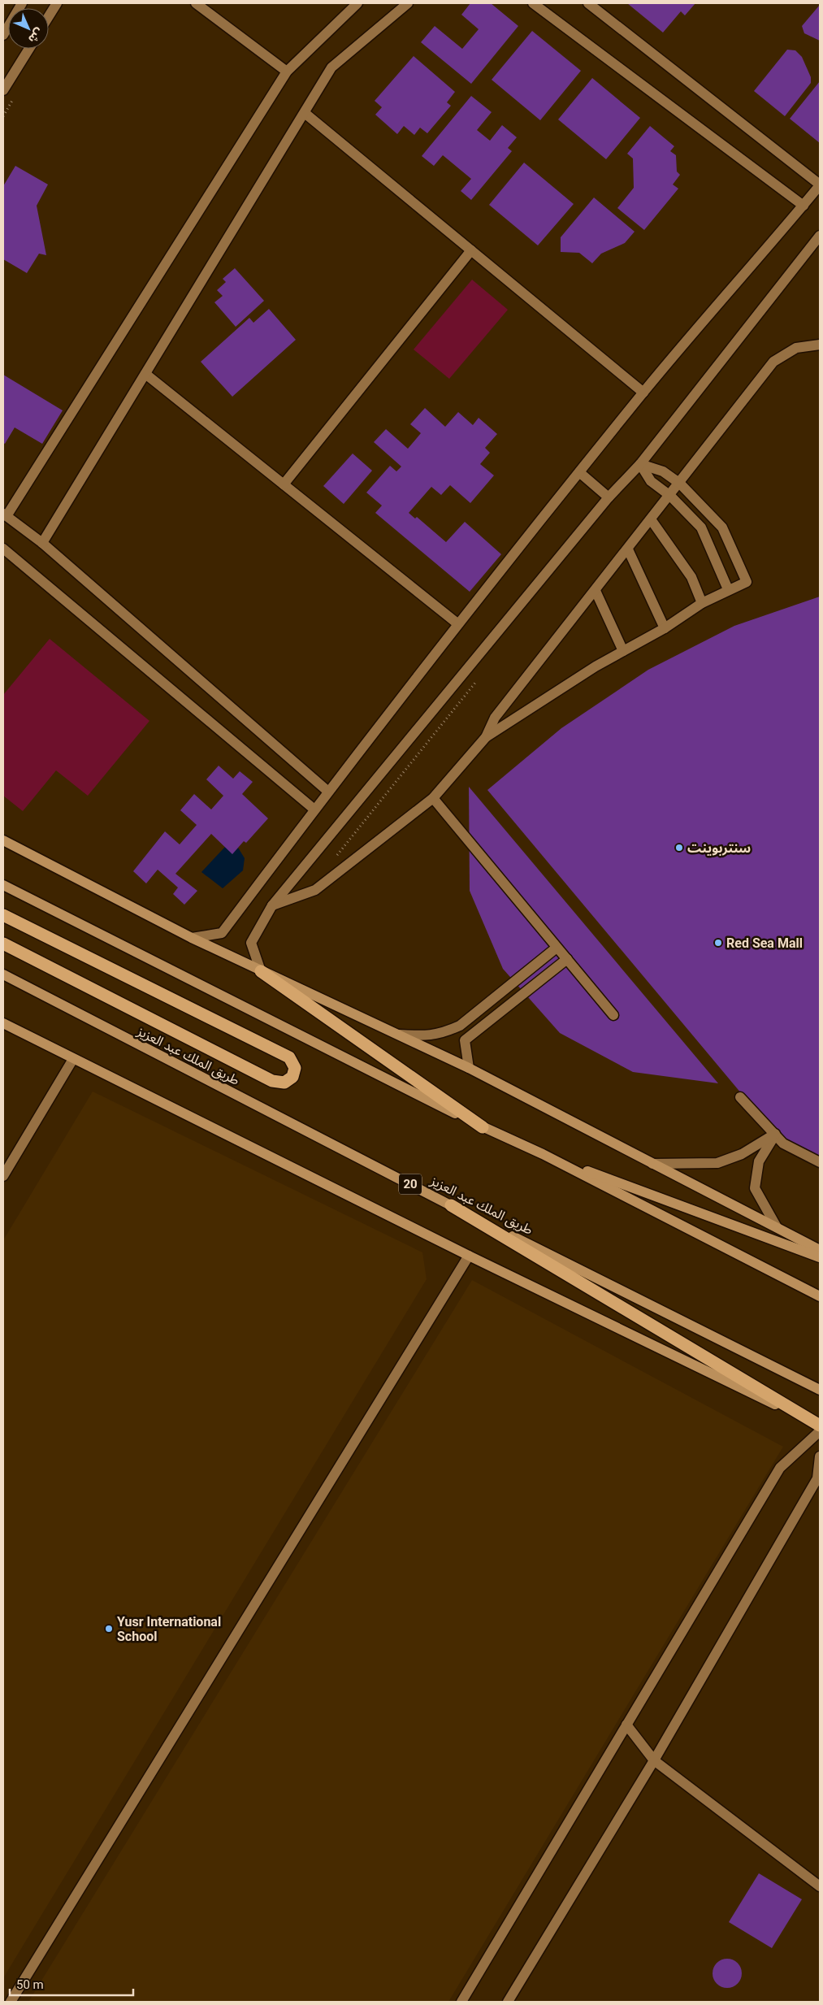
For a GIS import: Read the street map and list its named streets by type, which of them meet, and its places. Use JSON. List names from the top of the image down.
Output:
{
  "streets": {
    "main road": ["طريق الملك عبد العزيز", "20"]
  },
  "places": ["سنتربوينت", "Red Sea Mall", "Yusr International School"],
  "scale_bar": "50 m",
  "north": "bottom right"
}
